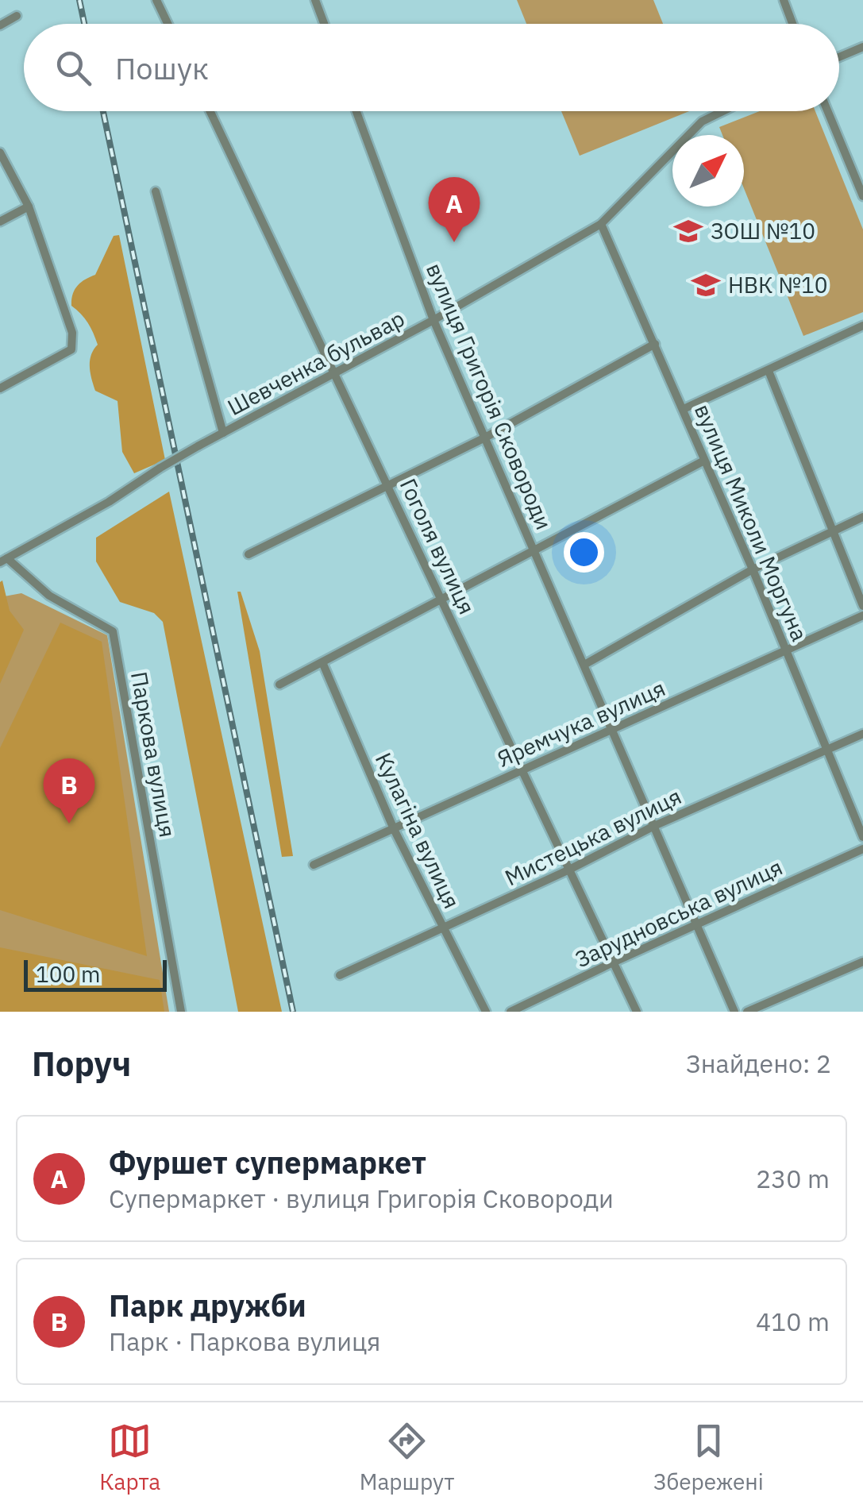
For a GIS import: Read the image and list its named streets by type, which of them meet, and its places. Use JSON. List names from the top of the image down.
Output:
{
  "streets": {
    "street": [
      "Шевченка бульвар",
      "вулиця Григорія Сковороди",
      "вулиця Миколи Моргуна",
      "Гоголя вулиця",
      "Яремчука вулиця",
      "Паркова вулиця",
      "Кулагіна вулиця",
      "Мистецька вулиця",
      "Зарудновська вулиця"
    ]
  },
  "crossings": [
    ["Шевченка бульвар", "вулиця Григорія Сковороди"],
    ["Шевченка бульвар", "вулиця Миколи Моргуна"],
    ["Шевченка бульвар", "Гоголя вулиця"],
    ["Шевченка бульвар", "Паркова вулиця"],
    ["вулиця Григорія Сковороди", "Яремчука вулиця"],
    ["вулиця Григорія Сковороди", "Мистецька вулиця"],
    ["вулиця Григорія Сковороди", "Зарудновська вулиця"],
    ["вулиця Миколи Моргуна", "Яремчука вулиця"],
    ["вулиця Миколи Моргуна", "Мистецька вулиця"],
    ["Гоголя вулиця", "Яремчука вулиця"],
    ["Гоголя вулиця", "Мистецька вулиця"],
    ["Гоголя вулиця", "Зарудновська вулиця"],
    ["Яремчука вулиця", "Кулагіна вулиця"],
    ["Кулагіна вулиця", "Мистецька вулиця"]
  ],
  "places": {
    "school or university": ["ЗОШ №10", "НВК №10"]
  },
  "scale_bar": "100 m",
  "north": "top right",
  "page": {
    "search": "Пошук",
    "pins": ["A", "B"],
    "scale": "100 m",
    "heading": ["Поруч", "Знайдено: 2"],
    "list": [
      {
        "mark": "A",
        "name": "Фуршет супермаркет",
        "note": "Супермаркет · вулиця Григорія Сковороди",
        "value": "230 m"
      },
      {
        "mark": "B",
        "name": "Парк дружби",
        "note": "Парк · Паркова вулиця",
        "value": "410 m"
      }
    ],
    "nav": ["Карта", "Маршрут", "Збережені"]
  }
}
